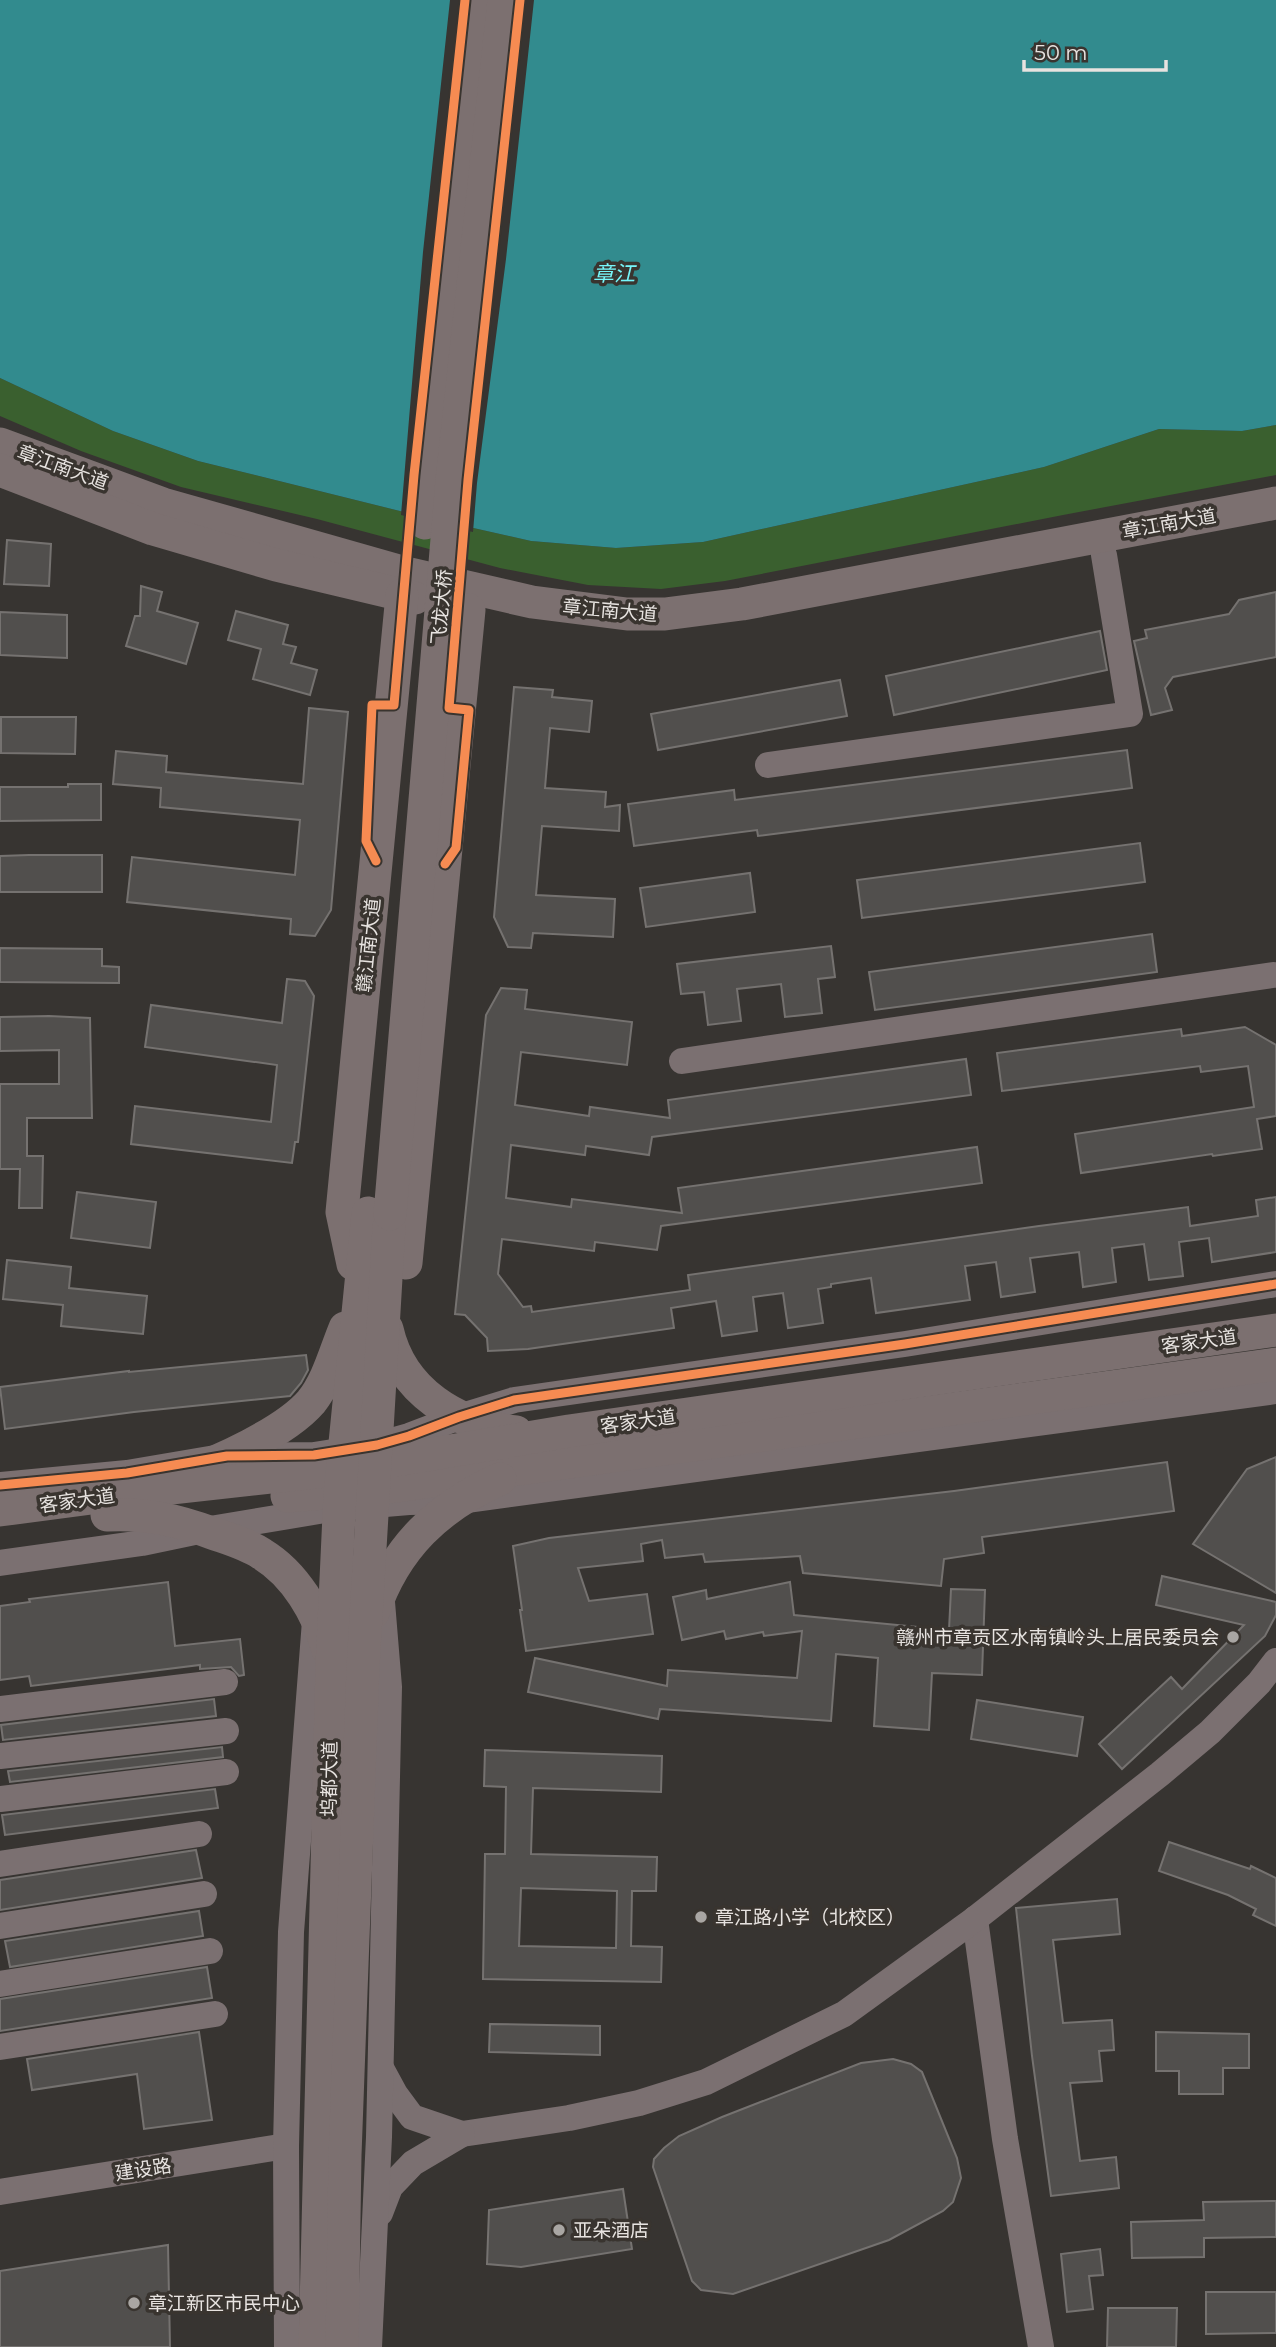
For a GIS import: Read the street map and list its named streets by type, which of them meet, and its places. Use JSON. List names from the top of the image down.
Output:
{
  "streets": {
    "main road": [
      "章江南大道",
      "飞龙大桥",
      "赣江南大道",
      "客家大道",
      "坞都大道"
    ],
    "street": ["建设路"]
  },
  "crossings": [
    ["章江南大道", "赣江南大道"],
    ["飞龙大桥", "坞都大道"],
    ["赣江南大道", "坞都大道"],
    ["客家大道", "坞都大道"]
  ],
  "water": ["章江"],
  "places": [
    "赣州市章贡区水南镇岭头上居民委员会",
    "章江路小学（北校区）",
    "亚朵酒店",
    "章江新区市民中心"
  ],
  "scale_bar": "50 m"
}
